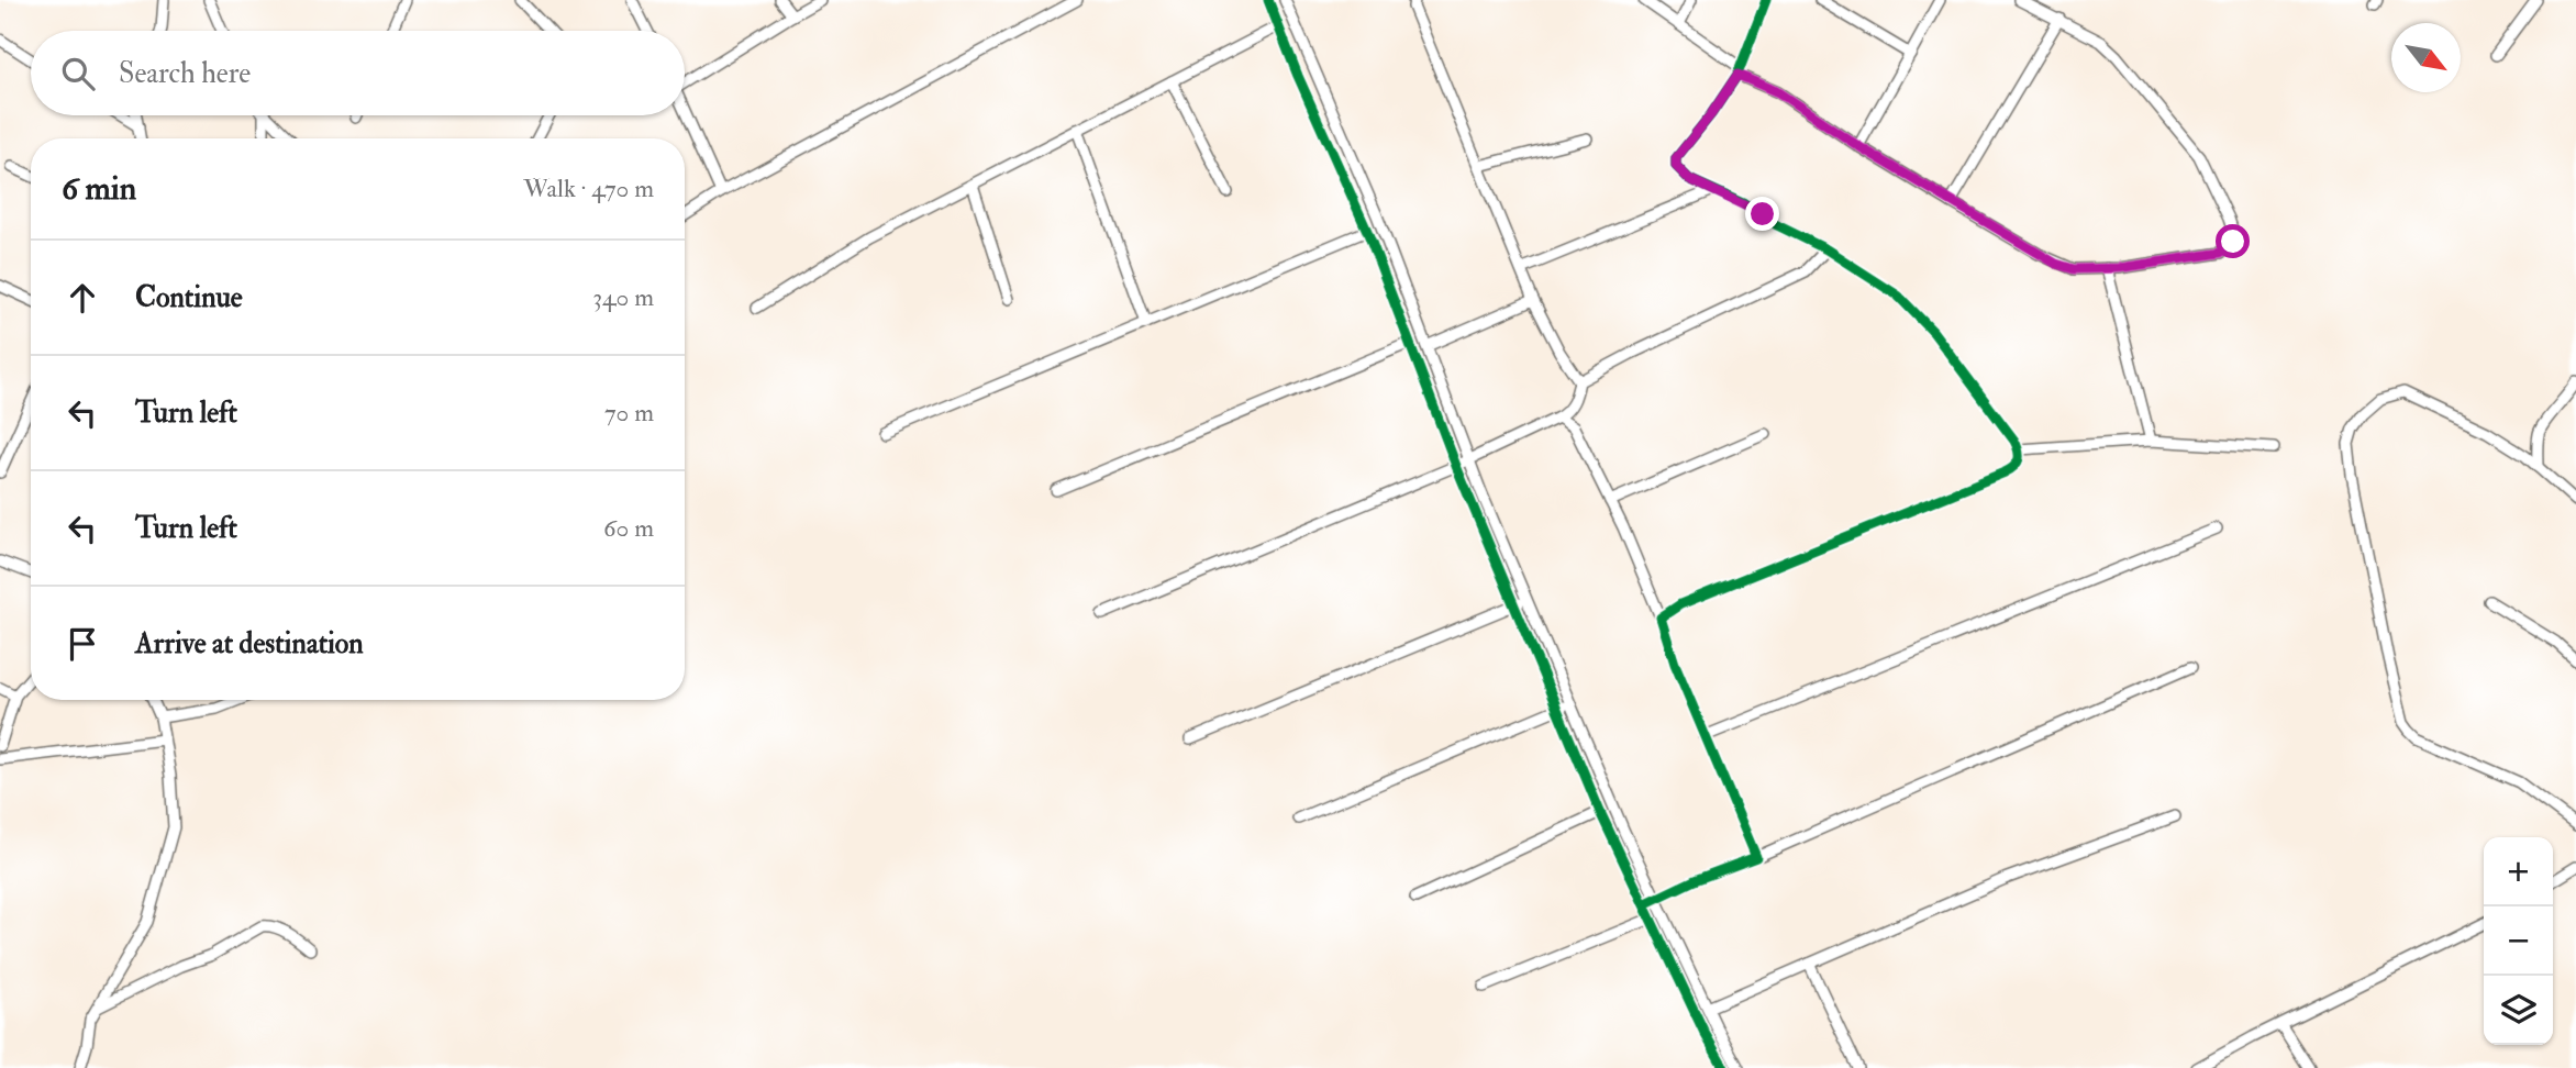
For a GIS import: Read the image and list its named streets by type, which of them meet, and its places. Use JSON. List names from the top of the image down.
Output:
{
  "north": "bottom right",
  "page": {
    "search": "Search here",
    "heading": ["6 min", "Walk · 470 m"],
    "list": [
      ["Continue", "340 m"],
      ["Turn left", "70 m"],
      ["Turn left", "60 m"],
      "Arrive at destination"
    ],
    "map_buttons": ["+", "−"]
  }
}
